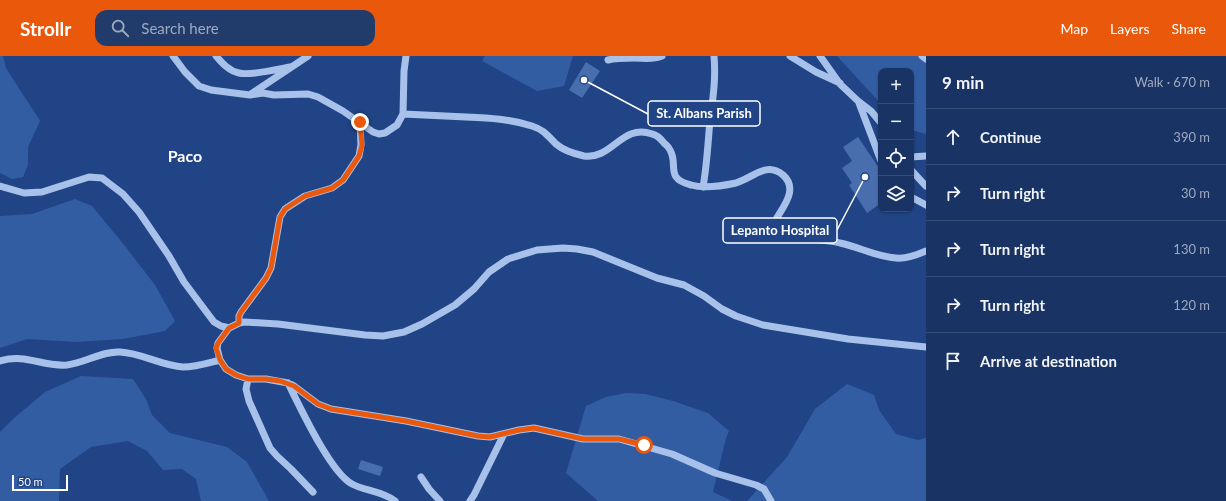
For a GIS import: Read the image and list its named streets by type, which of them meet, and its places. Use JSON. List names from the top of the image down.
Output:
{
  "districts": ["Paco"],
  "places": ["St. Albans Parish", "Lepanto Hospital"],
  "scale_bar": "50 m",
  "page": {
    "header": "Strollr",
    "search": "Search here",
    "nav": ["Map", "Layers", "Share"],
    "heading": ["9 min", "Walk · 670 m"],
    "map_buttons": ["+", "−"],
    "list": [
      ["Continue", "390 m"],
      ["Turn right", "30 m"],
      ["Turn right", "130 m"],
      ["Turn right", "120 m"],
      "Arrive at destination"
    ],
    "scale": "50 m"
  }
}
